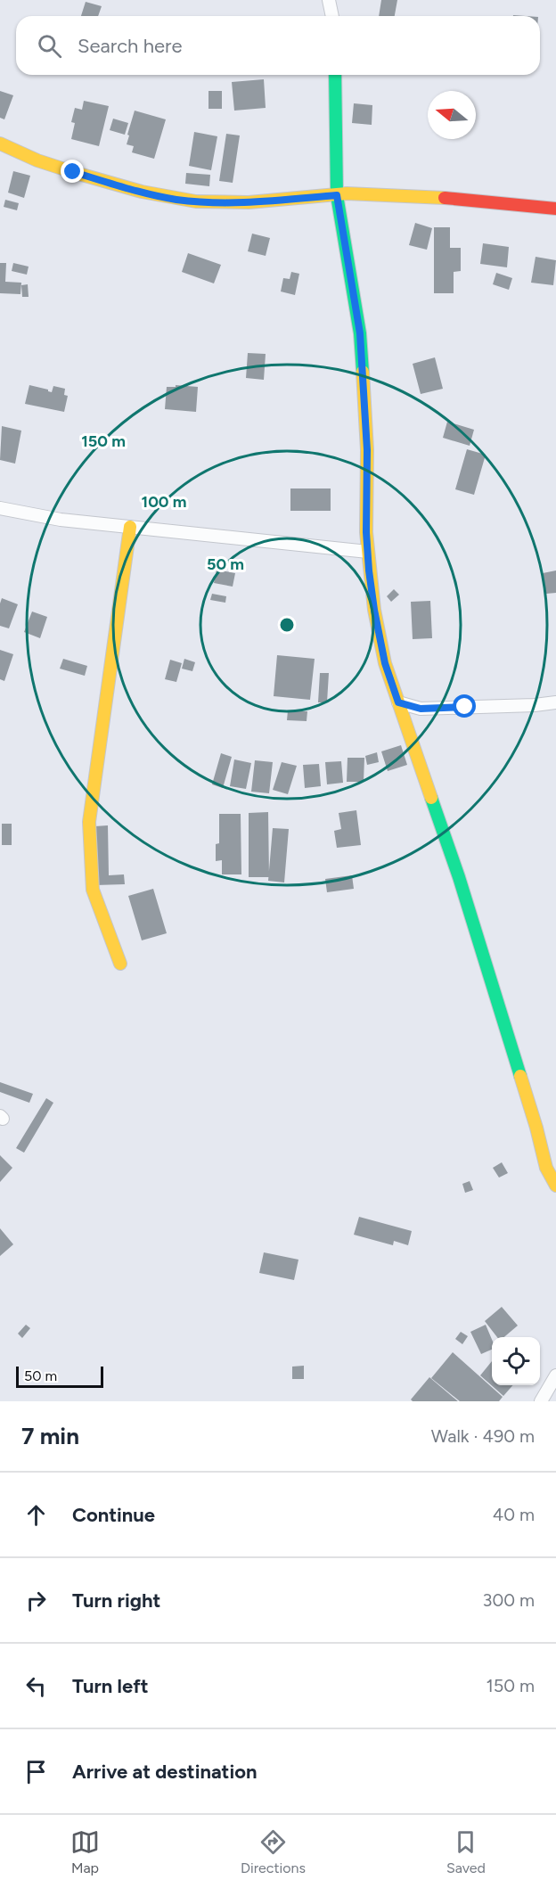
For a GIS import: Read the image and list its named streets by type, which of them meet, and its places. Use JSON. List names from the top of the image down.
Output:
{
  "scale_bar": "50 m",
  "north": "left",
  "page": {
    "search": "Search here",
    "scale": "50 m",
    "heading": ["7 min", "Walk · 490 m"],
    "list": [
      ["Continue", "40 m"],
      ["Turn right", "300 m"],
      ["Turn left", "150 m"],
      "Arrive at destination"
    ],
    "nav": ["Map", "Directions", "Saved"]
  },
  "rings": ["150 m", "100 m", "50 m"]
}
